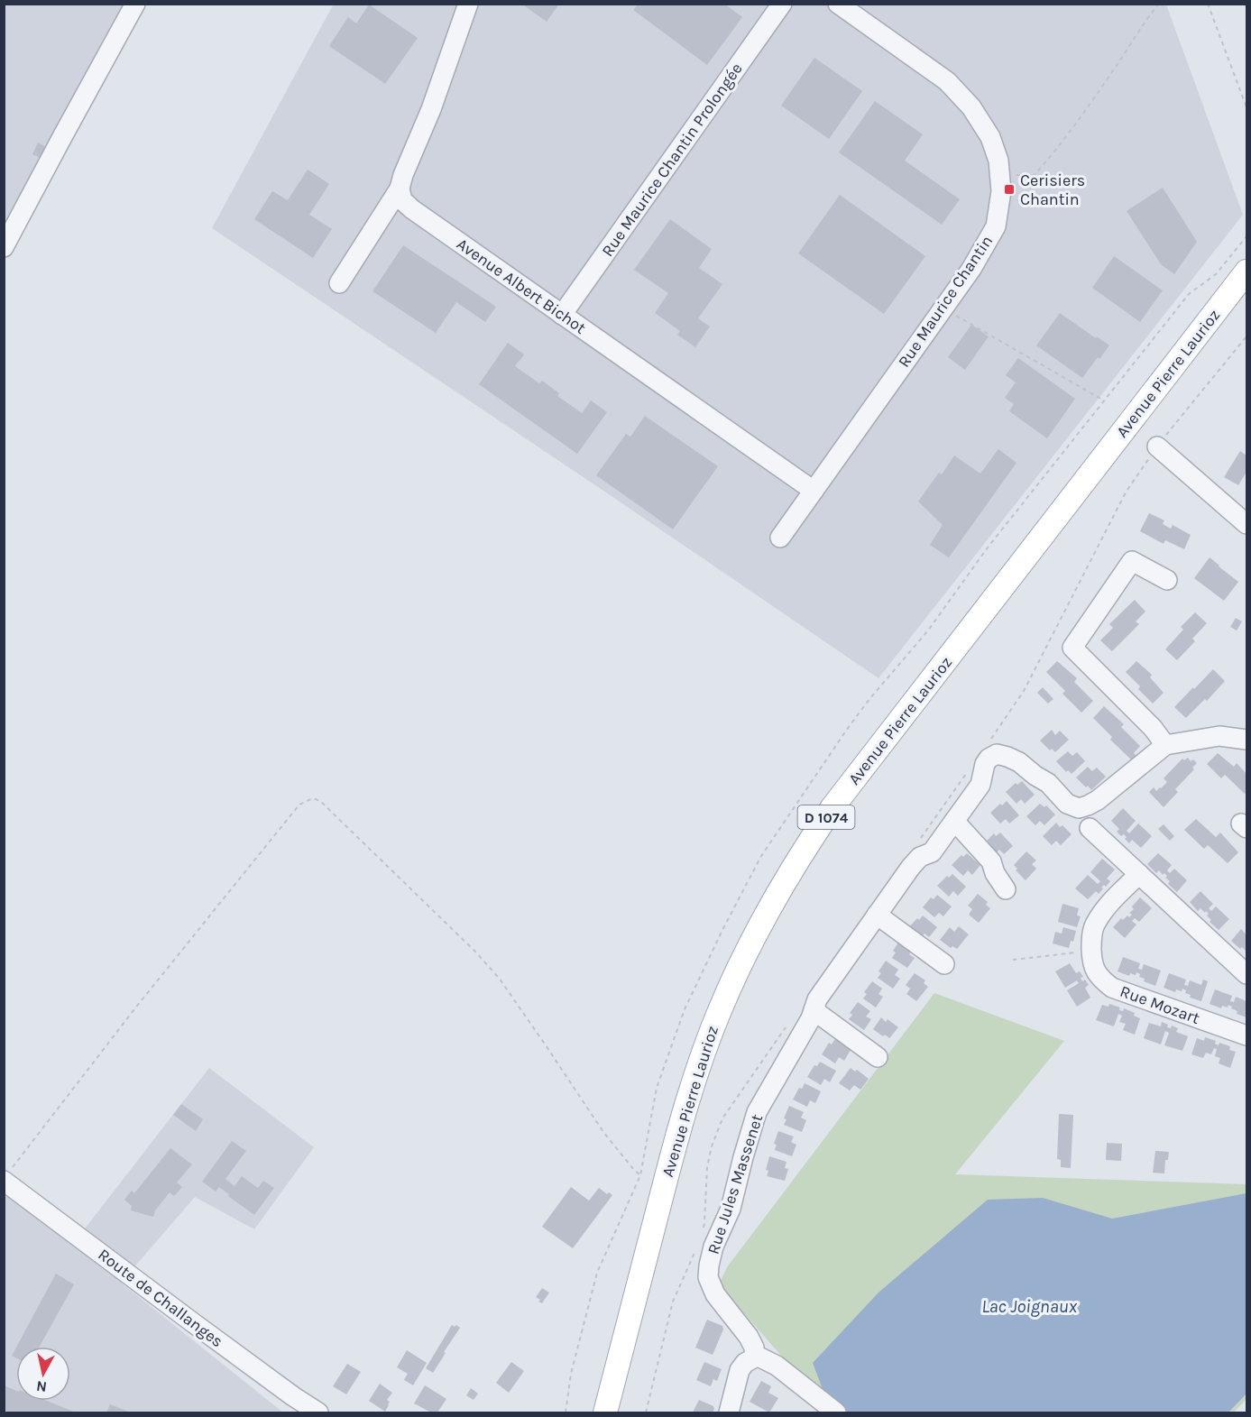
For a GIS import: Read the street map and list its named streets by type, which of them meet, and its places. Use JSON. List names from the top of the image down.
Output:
{
  "streets": {
    "main road": ["Avenue Pierre Laurioz", "D 1074"],
    "street": [
      "Rue Maurice Chantin Prolongée",
      "Avenue Albert Bichot",
      "Rue Maurice Chantin",
      "Rue Mozart",
      "Rue Jules Massenet",
      "Route de Challanges"
    ]
  },
  "crossings": [
    ["Rue Maurice Chantin Prolongée", "Avenue Albert Bichot"],
    ["Avenue Albert Bichot", "Rue Maurice Chantin"]
  ],
  "water": ["Lac Joignaux"],
  "places": {
    "transit": ["Cerisiers Chantin"]
  },
  "north": "bottom"
}
